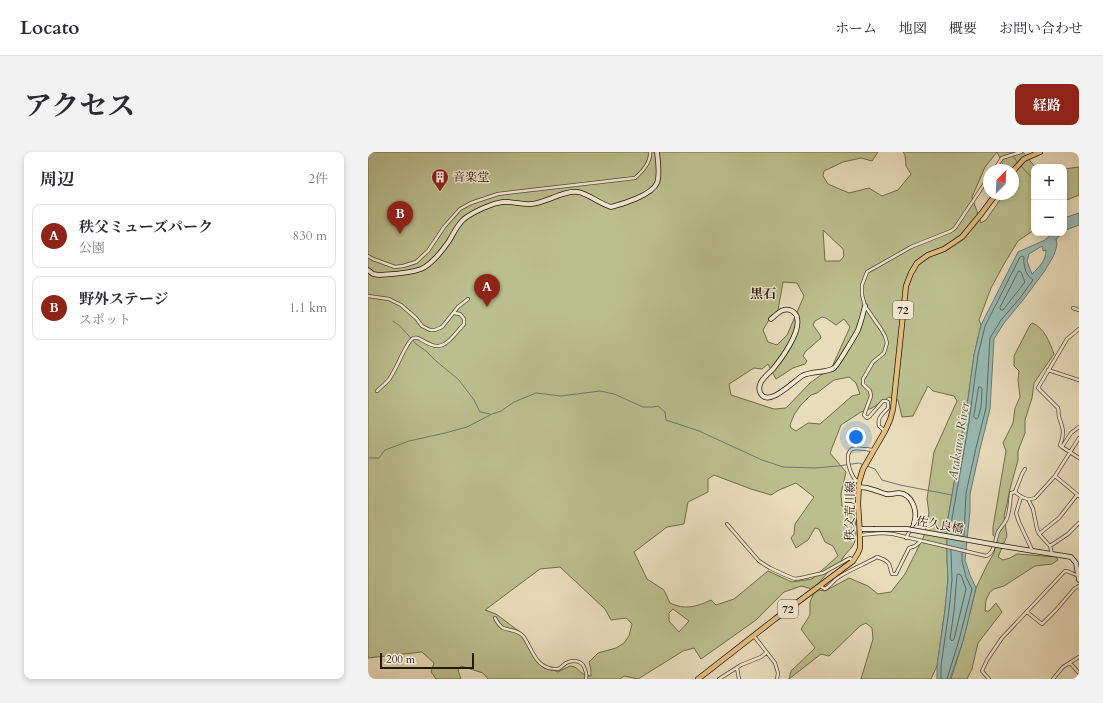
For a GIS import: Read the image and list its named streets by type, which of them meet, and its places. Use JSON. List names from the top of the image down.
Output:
{
  "streets": {
    "main road": ["72", "秩父荒川線"],
    "street": ["佐久良橋"]
  },
  "crossings": [
    ["72", "秩父荒川線"],
    ["秩父荒川線", "佐久良橋"]
  ],
  "districts": ["黒石"],
  "water": ["Arakawa River"],
  "places": {
    "building": ["音楽堂"]
  },
  "scale_bar": "200 m",
  "north": "top right",
  "page": {
    "header": "Locato",
    "nav": [
      "ホーム",
      "地図",
      "概要",
      "お問い合わせ"
    ],
    "title": "アクセス",
    "buttons": "経路",
    "heading": ["周辺", "2件"],
    "map_buttons": ["+", "−"],
    "pins": ["B", "A"],
    "list": [
      {
        "mark": "A",
        "name": "秩父ミューズパーク",
        "note": "公園",
        "value": "830 m"
      },
      {
        "mark": "B",
        "name": "野外ステージ",
        "note": "スポット",
        "value": "1.1 km"
      }
    ],
    "scale": "200 m"
  }
}
